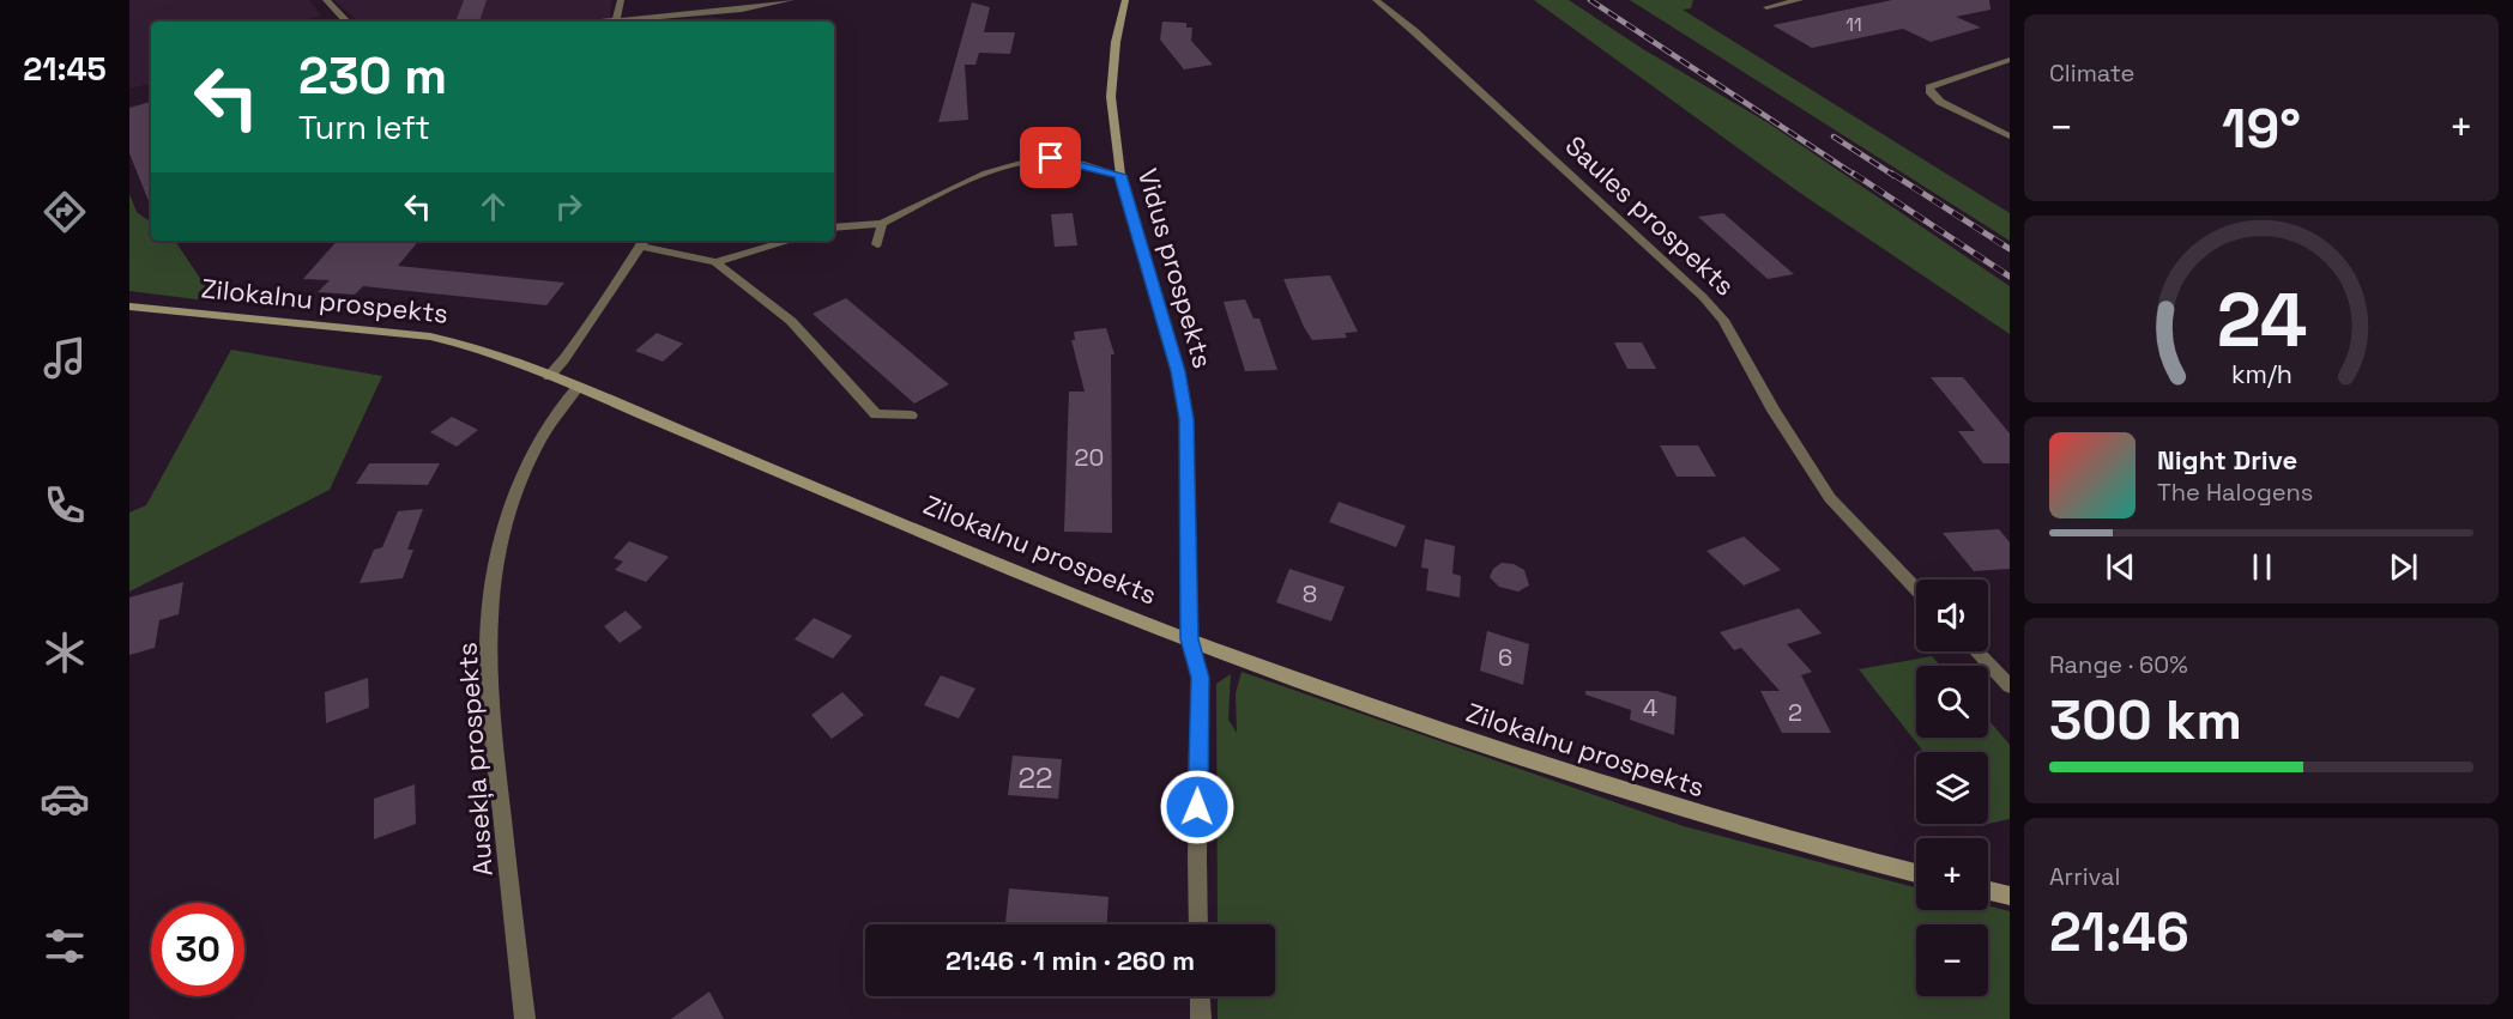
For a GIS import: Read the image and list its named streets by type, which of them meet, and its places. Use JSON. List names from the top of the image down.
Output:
{
  "streets": {
    "main road": ["Vidus prospekts", "Zilokalnu prospekts"],
    "street": ["Saules prospekts", "Ausekļa prospekts"]
  },
  "crossings": [
    ["Vidus prospekts", "Zilokalnu prospekts"],
    ["Zilokalnu prospekts", "Ausekļa prospekts"]
  ],
  "house_numbers": [
    "11",
    "20",
    "8",
    "6",
    "4",
    "2",
    "22"
  ],
  "page": {
    "tabs": "21:45",
    "tile": [
      "Climate",
      ["Range · 60%", "300 km"],
      ["Arrival", "21:46"]
    ],
    "turn": ["230 m", "Turn left"],
    "heat": ["−", "19°", "+"],
    "song": ["Night Drive", "The Halogens"],
    "map_buttons": ["+", "−"],
    "limit": "30",
    "trip": "21:46 · 1 min · 260 m",
    "gauge": ["24", "km/h"]
  }
}
